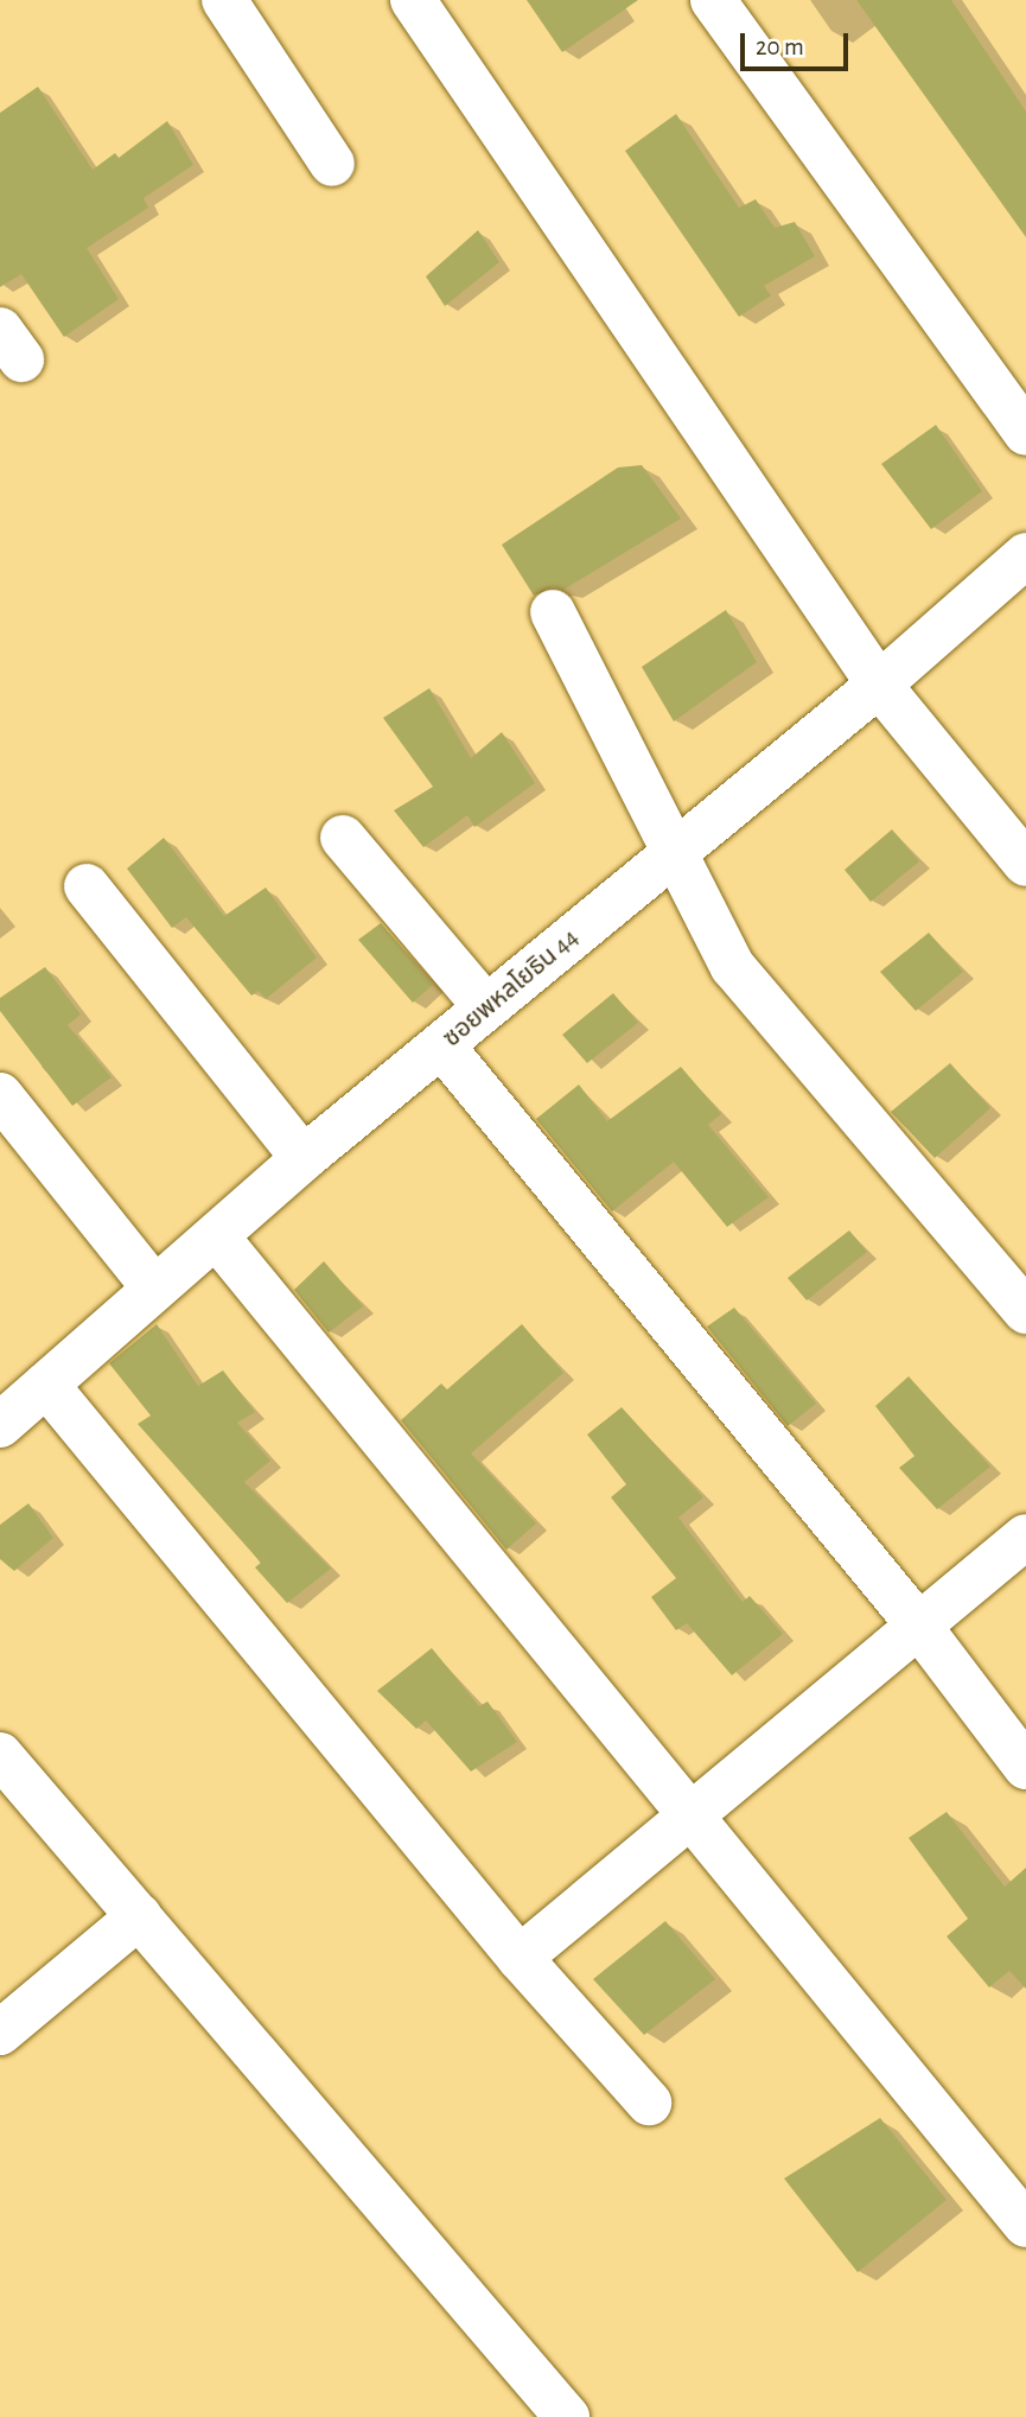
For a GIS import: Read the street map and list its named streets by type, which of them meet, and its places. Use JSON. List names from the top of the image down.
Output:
{
  "streets": {
    "street": ["ซอยพหลโยธิน 44"]
  },
  "scale_bar": "20 m"
}
